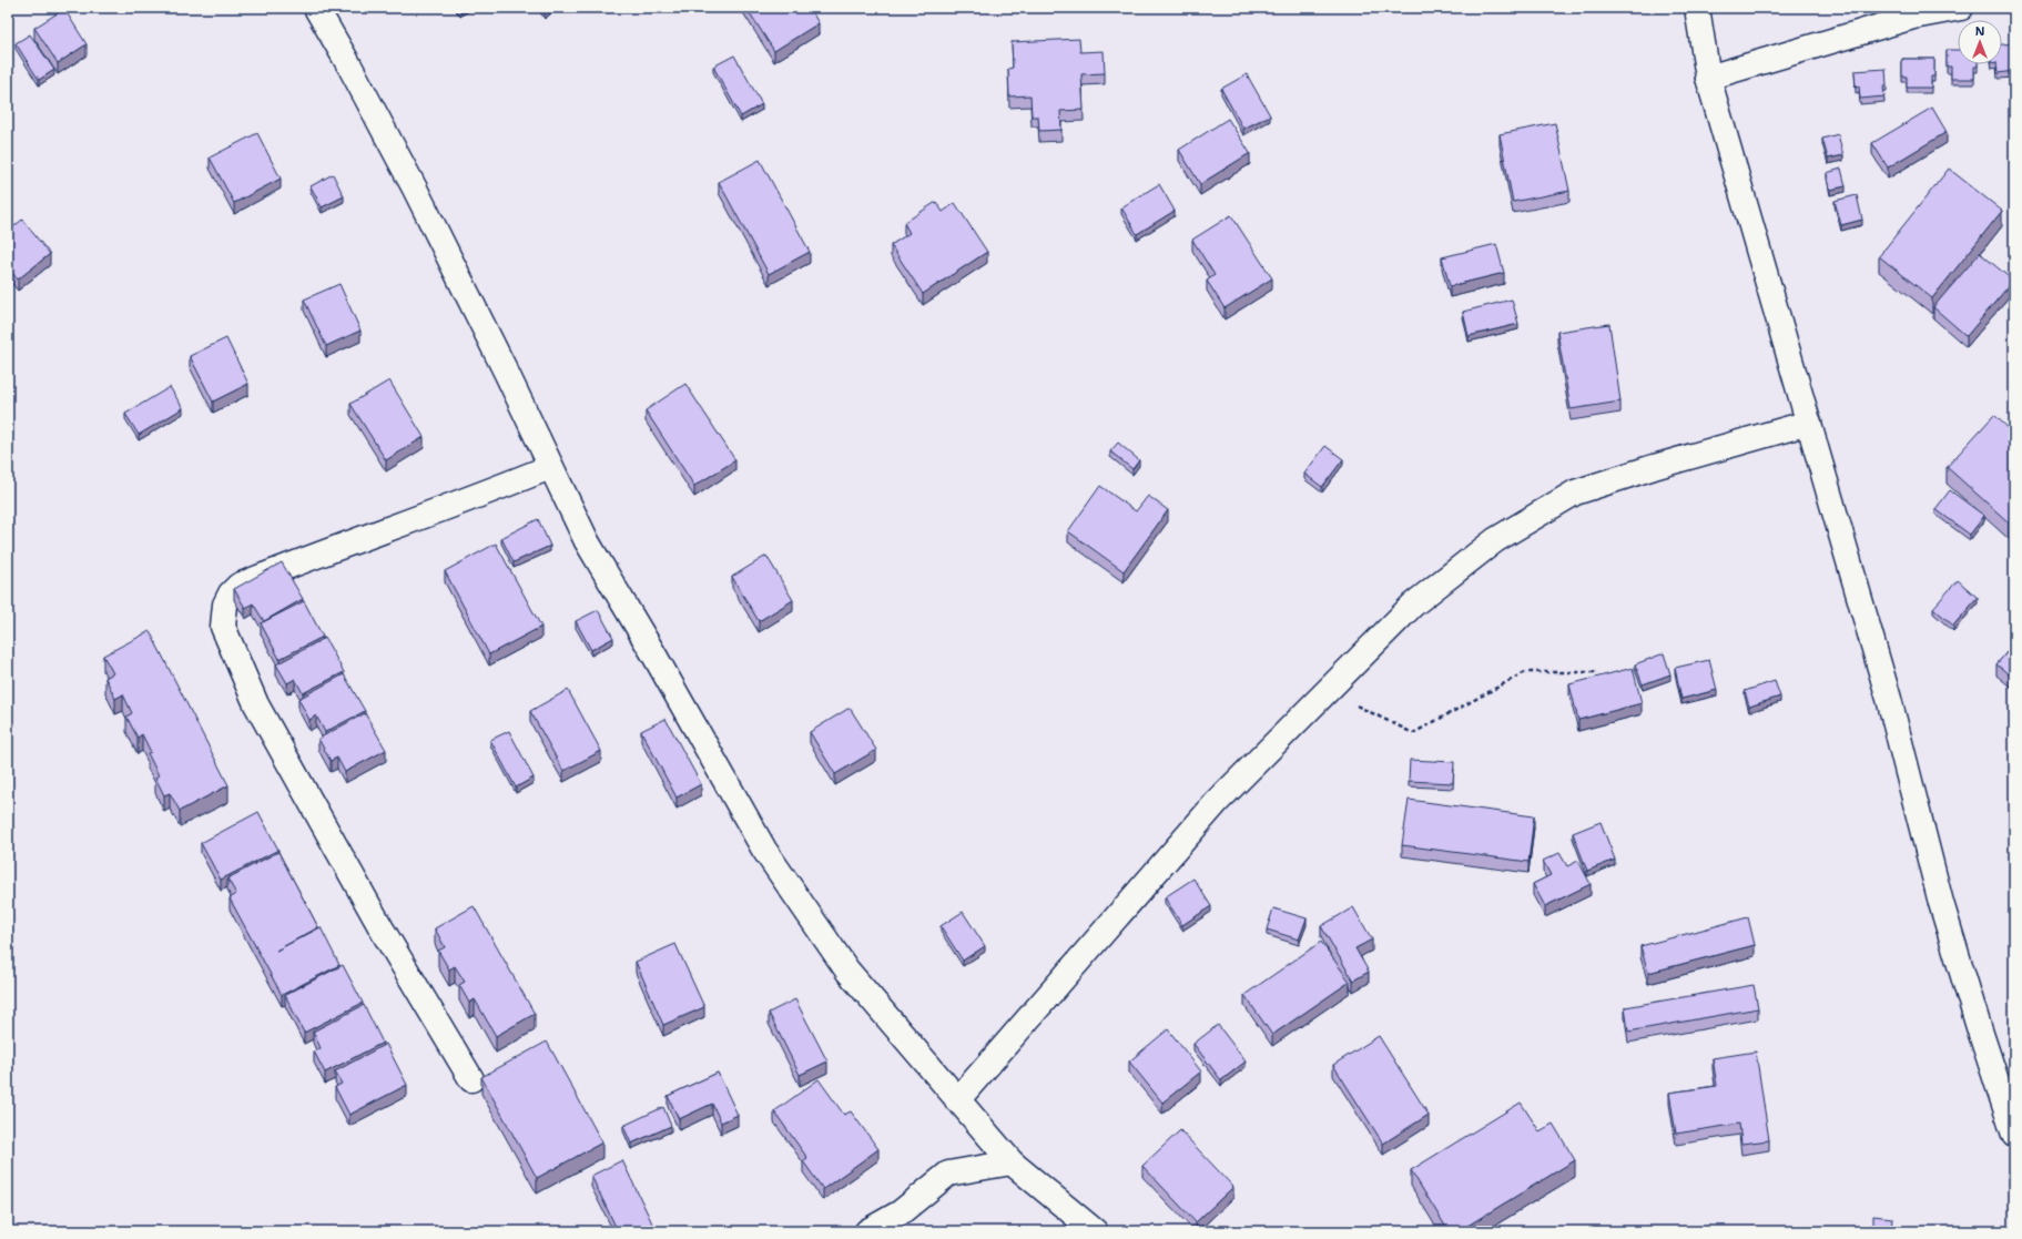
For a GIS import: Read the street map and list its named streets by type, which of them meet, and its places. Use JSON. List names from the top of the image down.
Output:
{
  "north": "top"
}
